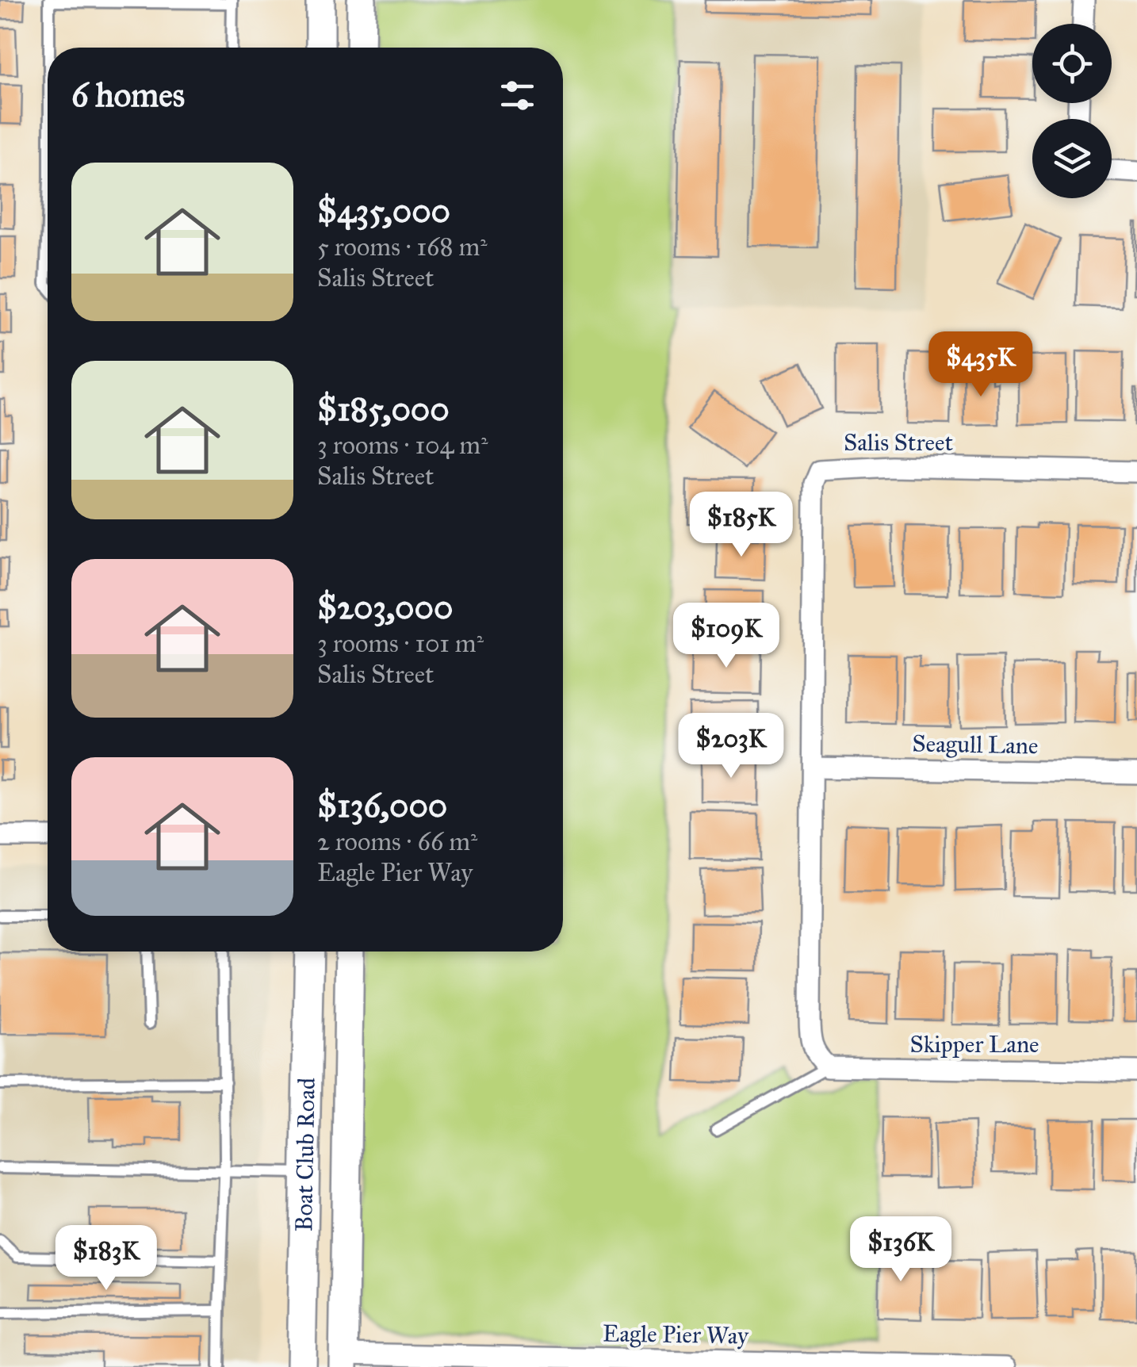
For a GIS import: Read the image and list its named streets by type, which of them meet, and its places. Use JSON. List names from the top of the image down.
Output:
{
  "streets": {
    "main road": ["Boat Club Road"],
    "street": [
      "Salis Street",
      "Seagull Lane",
      "Skipper Lane",
      "Eagle Pier Way"
    ]
  },
  "crossings": [
    ["Salis Street", "Seagull Lane"],
    ["Salis Street", "Skipper Lane"],
    ["Boat Club Road", "Eagle Pier Way"]
  ],
  "page": {
    "heading": "6 homes",
    "list": [
      {
        "name": "$435,000",
        "note": "5 rooms · 168 m² · Salis Street"
      },
      {
        "name": "$185,000",
        "note": "3 rooms · 104 m² · Salis Street"
      },
      {
        "name": "$203,000",
        "note": "3 rooms · 101 m² · Salis Street"
      },
      {
        "name": "$136,000",
        "note": "2 rooms · 66 m² · Eagle Pier Way"
      }
    ],
    "price": [
      "$435K",
      "$185K",
      "$109K",
      "$203K",
      "$136K",
      "$183K"
    ]
  }
}
